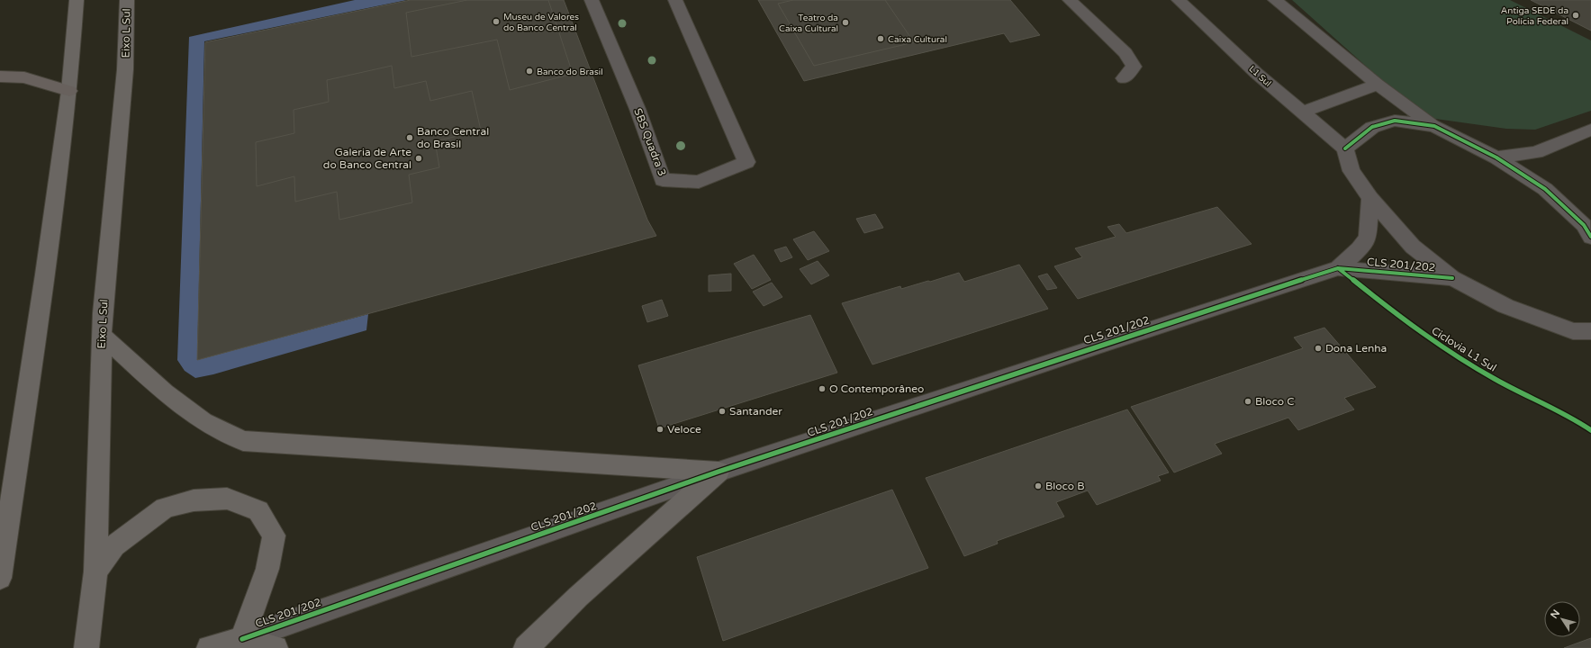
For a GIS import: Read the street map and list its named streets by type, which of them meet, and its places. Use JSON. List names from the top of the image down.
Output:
{
  "streets": {
    "main road": ["Eixo L Sul", "CLS 201/202"],
    "street": ["L1 Sul", "SBS Quadra 3"],
    "cycle path": ["Ciclovia L1 Sul"]
  },
  "places": [
    "Antiga SEDE da Polícia Federal",
    "Museu de Valores do Banco Central",
    "Teatro da Caixa Cultural",
    "Caixa Cultural",
    "Banco do Brasil",
    "Banco Central do Brasil",
    "Galeria de Arte do Banco Central",
    "Dona Lenha",
    "O Contemporâneo",
    "Bloco C",
    "Santander",
    "Veloce",
    "Bloco B"
  ],
  "north": "top left"
}
